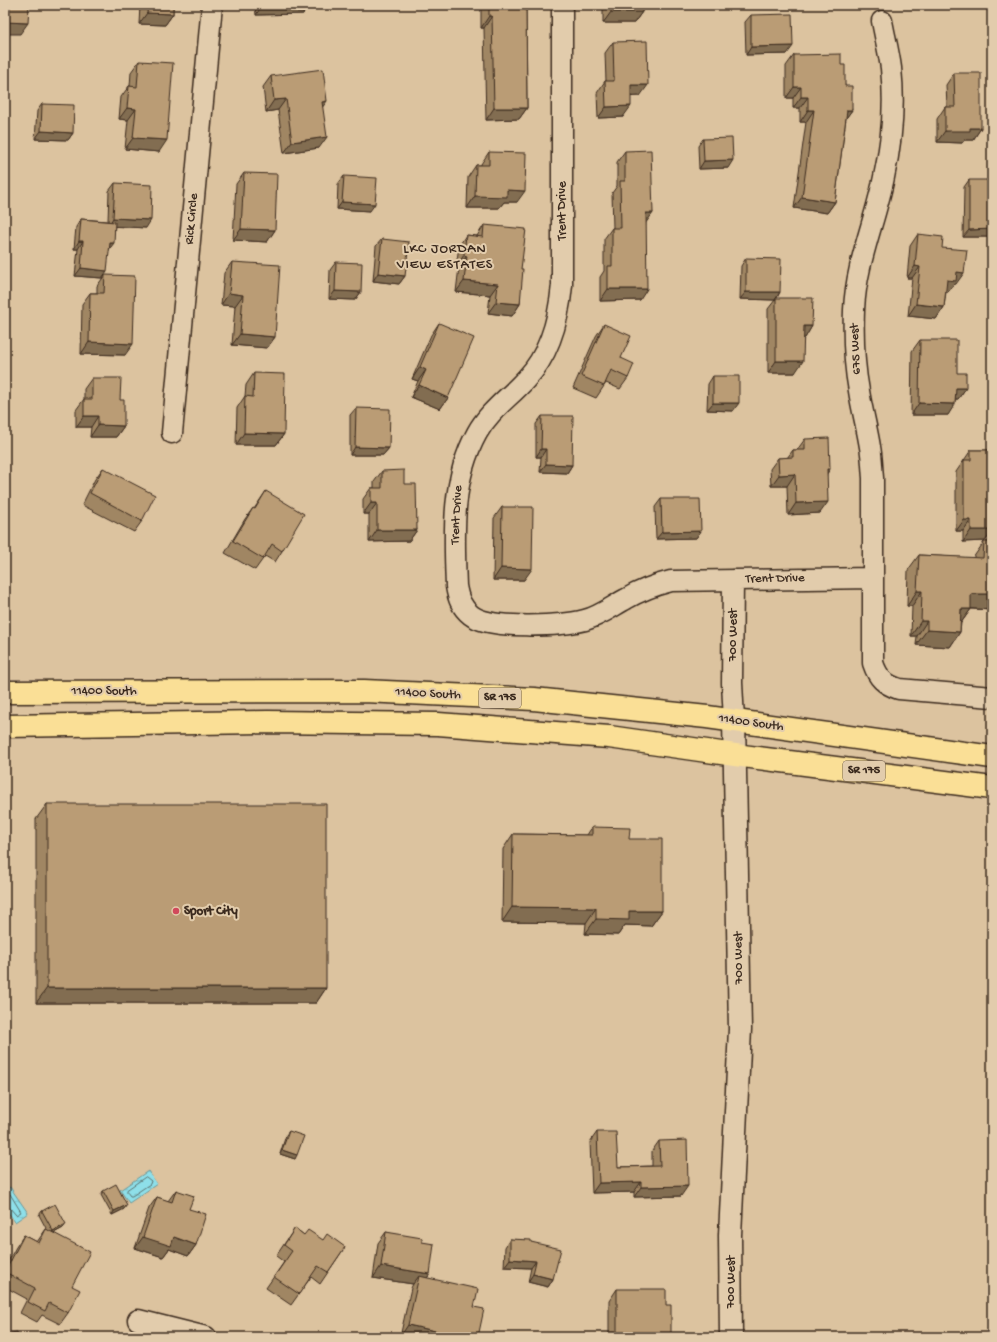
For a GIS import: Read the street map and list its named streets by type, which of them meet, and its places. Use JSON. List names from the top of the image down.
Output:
{
  "streets": {
    "main road": ["11400 South", "SR 175"],
    "street": [
      "Trent Drive",
      "Rick Circle",
      "675 West",
      "700 West"
    ]
  },
  "crossings": [
    ["Trent Drive", "675 West"],
    ["Trent Drive", "700 West"],
    ["700 West", "11400 South"],
    ["700 West", "SR 175"]
  ],
  "districts": ["LKC JORDAN VIEW ESTATES"],
  "places": ["Sport City"]
}
